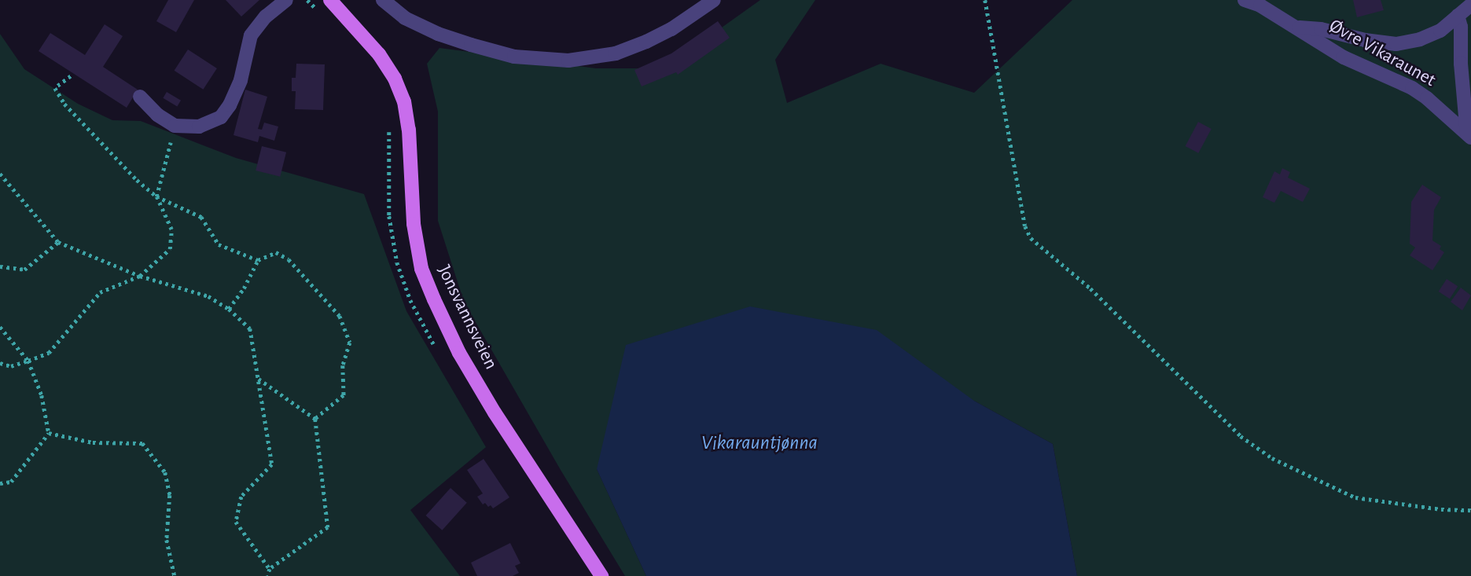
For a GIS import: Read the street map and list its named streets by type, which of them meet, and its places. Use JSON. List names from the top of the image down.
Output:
{
  "streets": {
    "main road": ["Jonsvannsveien"],
    "street": ["Øvre Vikaraunet"]
  },
  "water": ["Vikarauntjønna"]
}
